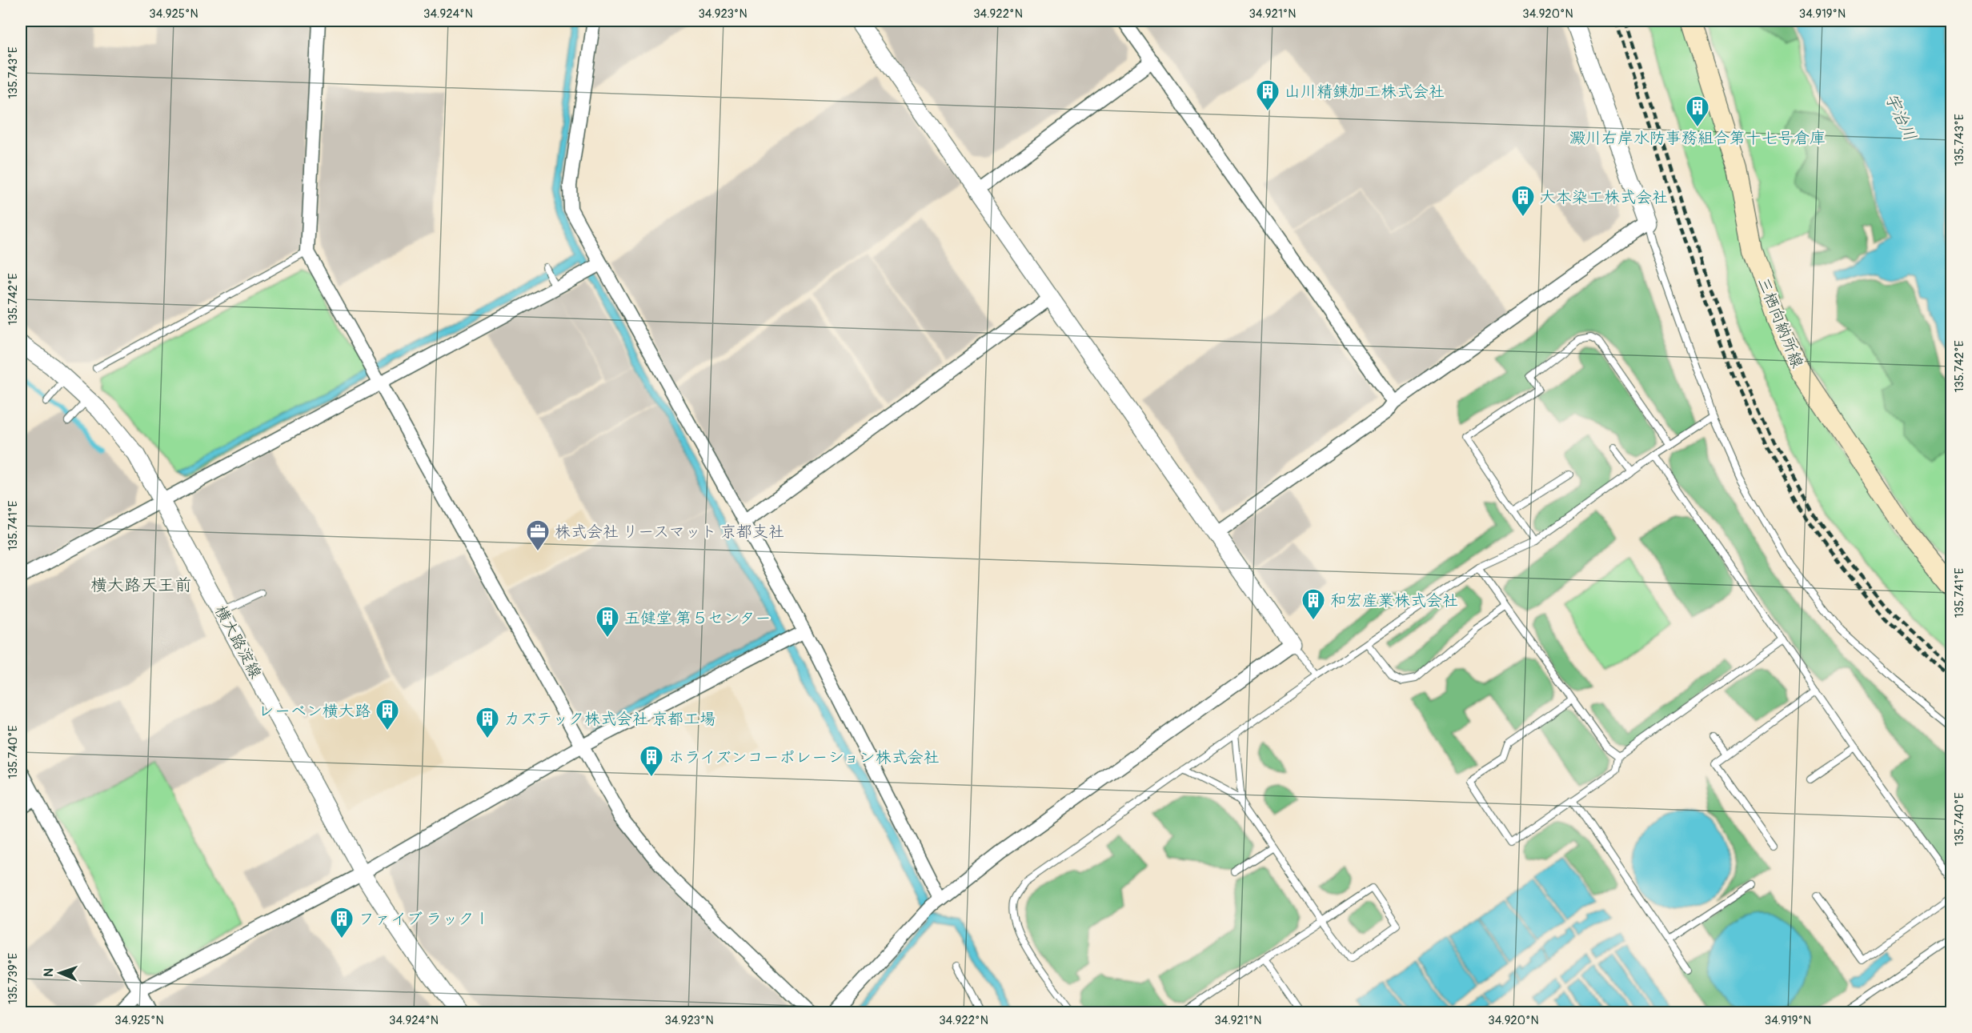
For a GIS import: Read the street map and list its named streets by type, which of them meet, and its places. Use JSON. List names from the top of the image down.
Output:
{
  "streets": {
    "main road": ["三栖向納所線"],
    "street": ["横大路淀線"]
  },
  "districts": ["横大路天王前"],
  "water": ["宇治川"],
  "places": {
    "building": [
      "山川精錬加工株式会社",
      "澱川右岸水防事務組合第十七号倉庫",
      "大本染工株式会社",
      "和宏産業株式会社",
      "五健堂 第５センター",
      "レーベン横大路",
      "カズテック株式会社 京都工場",
      "ホライズンコーポレーション株式会社",
      "ファイブ ラックⅠ"
    ],
    "office": ["株式会社 リースマット 京都支社"]
  },
  "north": "left",
  "coordinates": [
    "34.925°N",
    "34.924°N",
    "34.923°N",
    "34.922°N",
    "34.921°N",
    "34.920°N",
    "34.919°N",
    "135.743°E",
    "135.742°E",
    "135.741°E",
    "135.740°E",
    "135.739°E"
  ]
}
